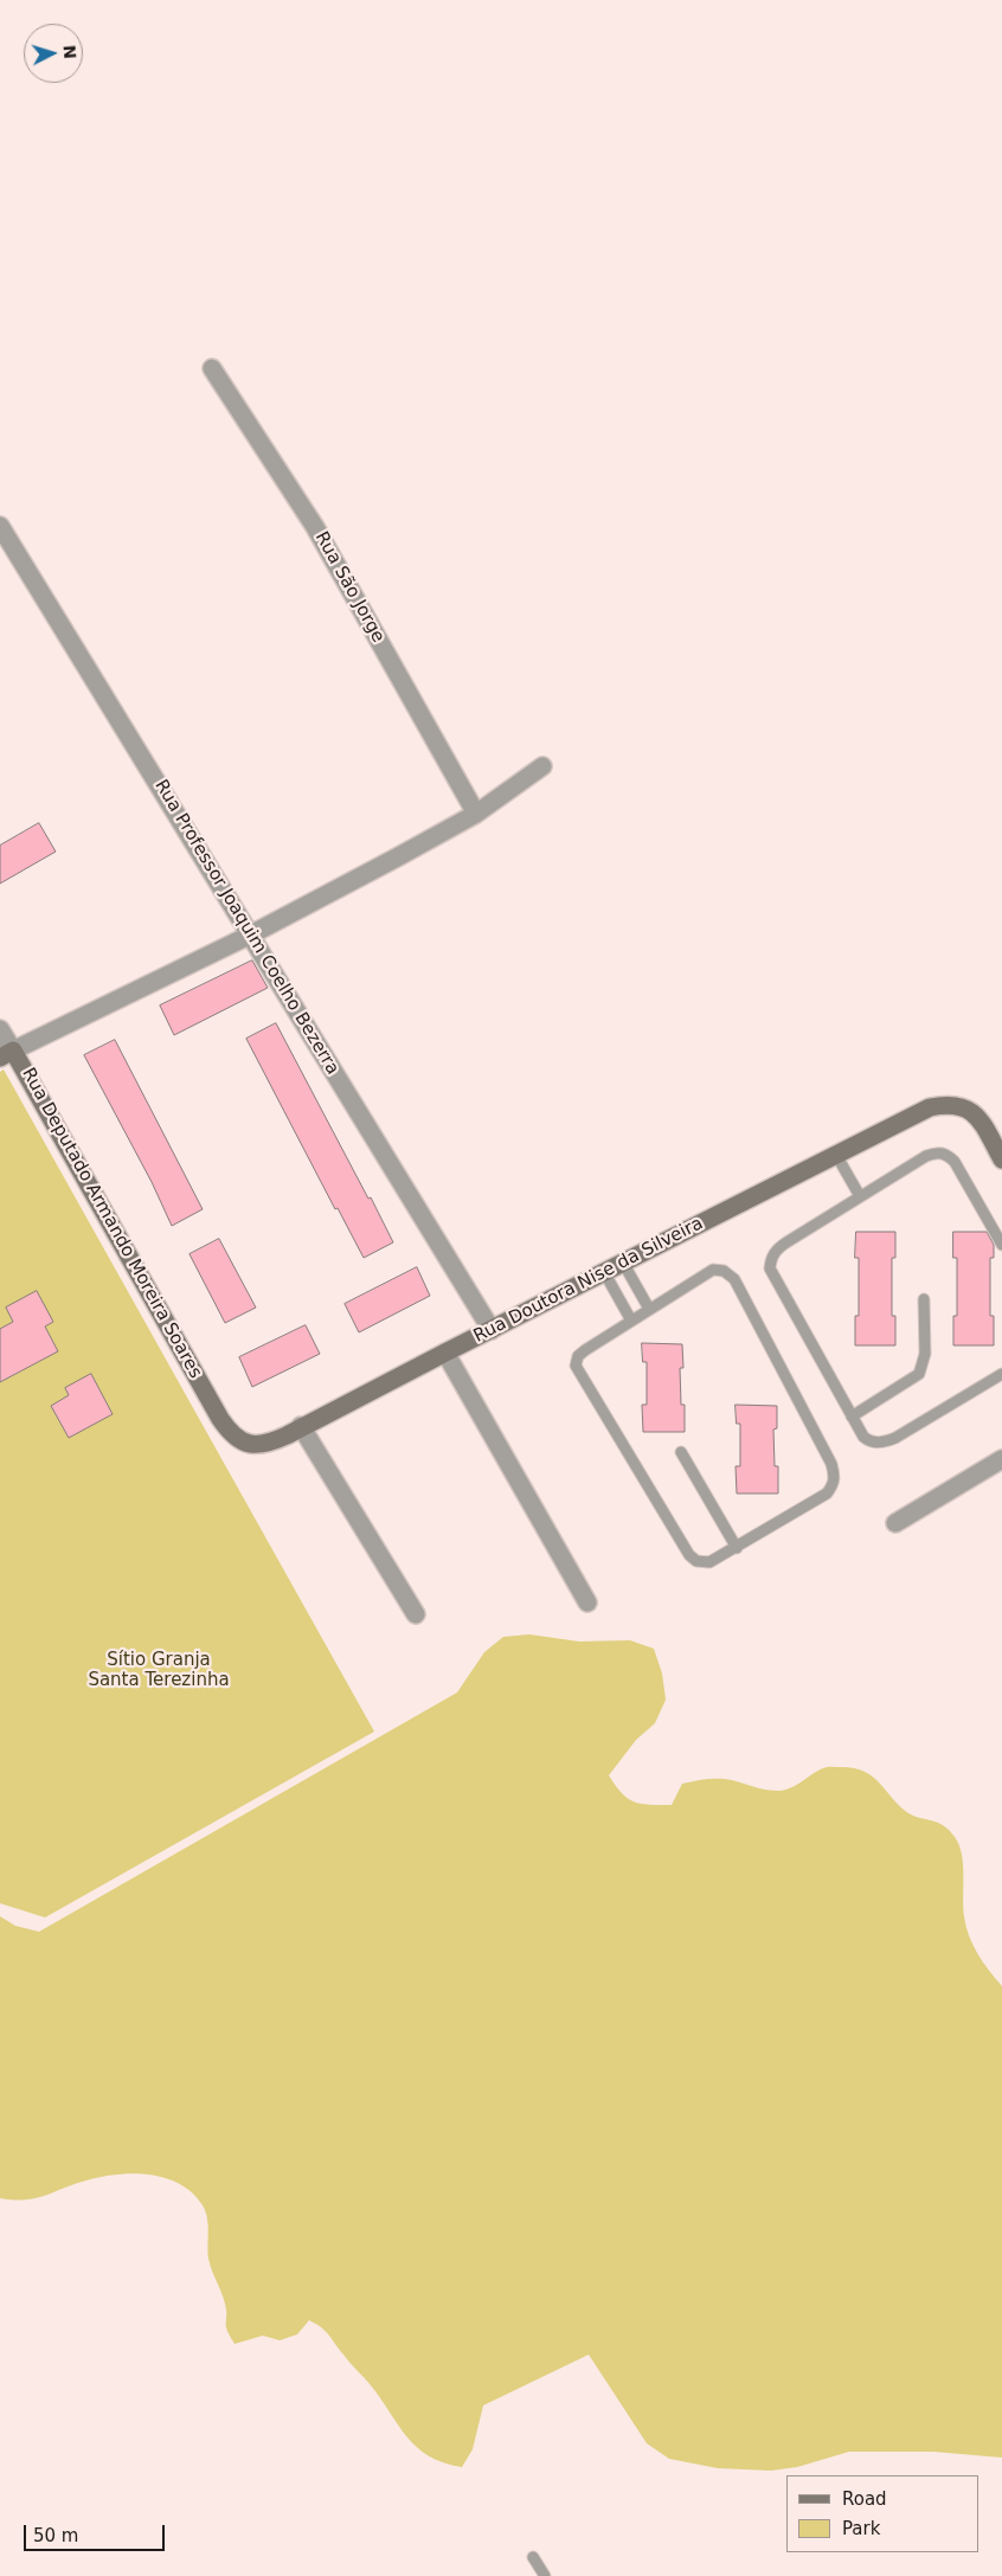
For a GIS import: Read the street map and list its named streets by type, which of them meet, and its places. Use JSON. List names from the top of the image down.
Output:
{
  "streets": {
    "street": [
      "Rua São Jorge",
      "Rua Professor Joaquim Coelho Bezerra",
      "Rua Deputado Armando Moreira Soares",
      "Rua Doutora Nise da Silveira"
    ]
  },
  "crossings": [
    ["Rua Professor Joaquim Coelho Bezerra", "Rua Doutora Nise da Silveira"],
    ["Rua Deputado Armando Moreira Soares", "Rua Doutora Nise da Silveira"]
  ],
  "parks": ["Sítio Granja Santa Terezinha"],
  "legend": ["Road", "Park"],
  "scale_bar": "50 m",
  "north": "right"
}
